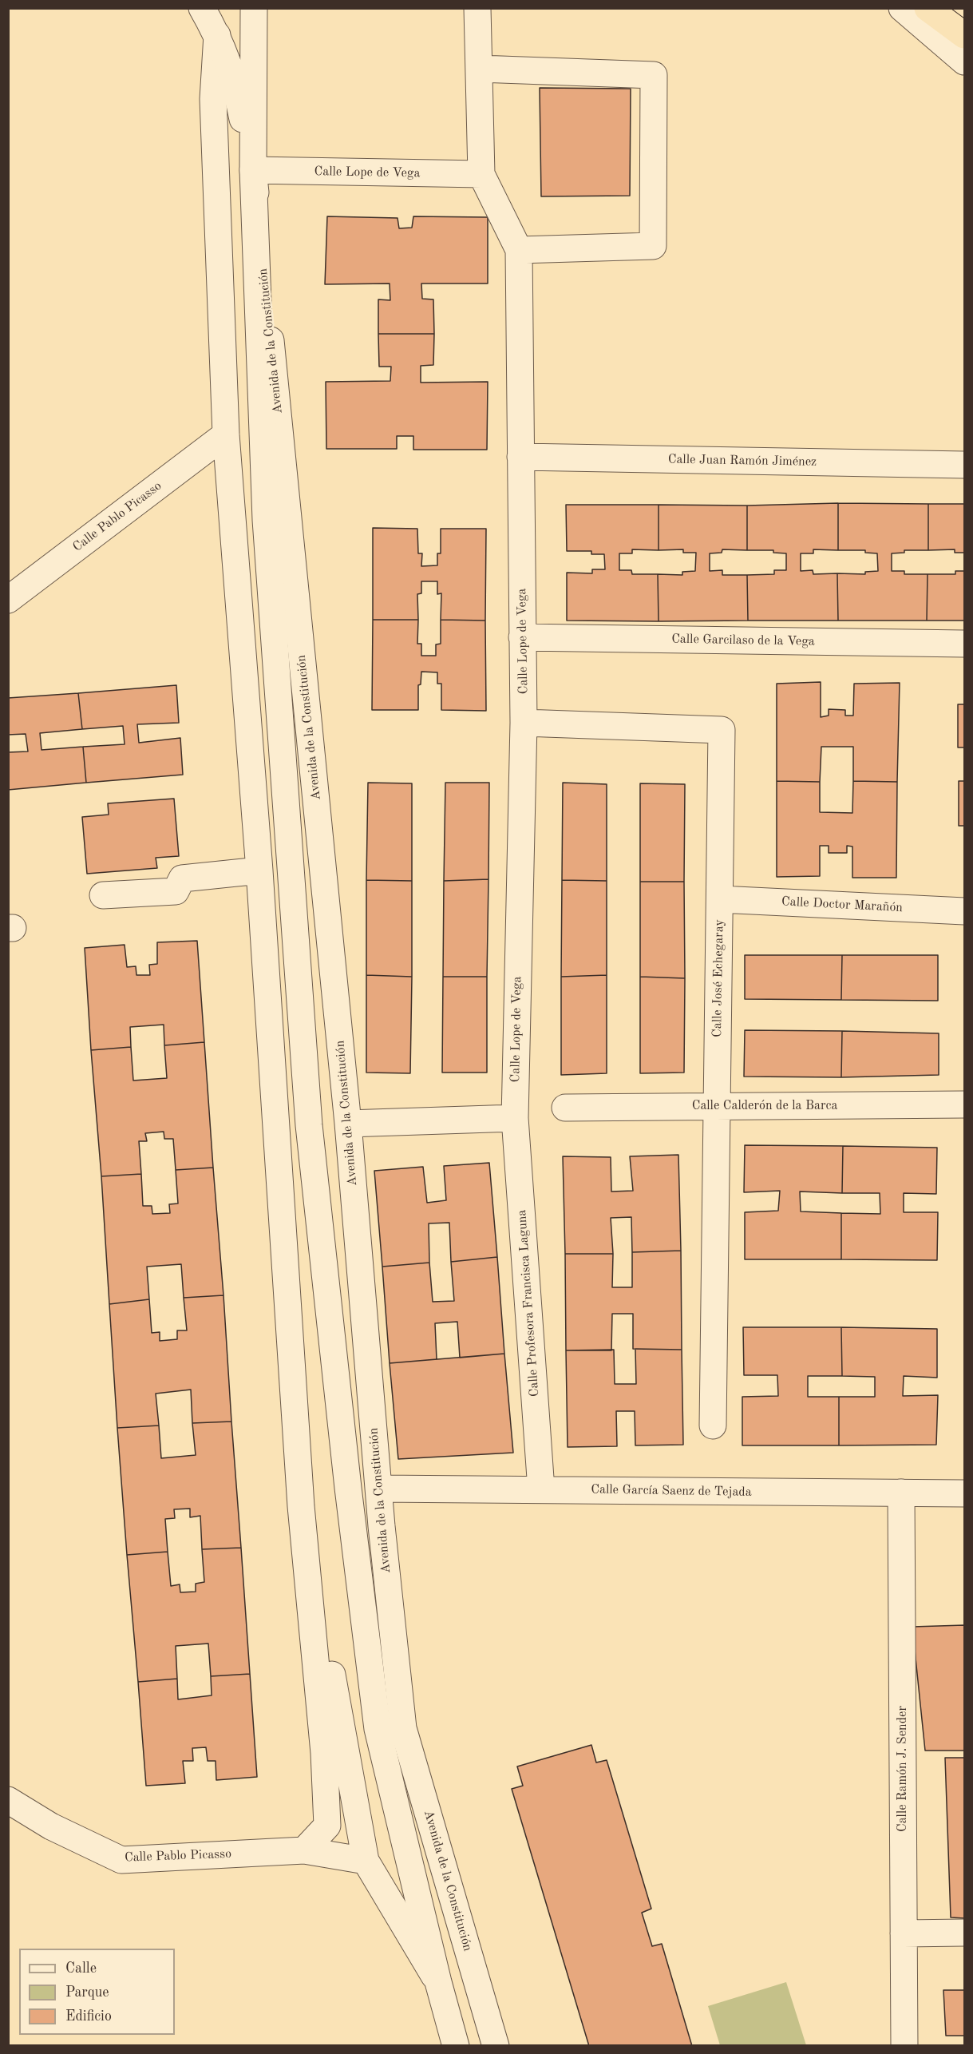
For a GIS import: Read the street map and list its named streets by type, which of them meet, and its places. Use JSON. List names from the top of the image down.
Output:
{
  "streets": {
    "street": [
      "Calle Lope de Vega",
      "Avenida de la Constitución",
      "Calle Juan Ramón Jiménez",
      "Calle Pablo Picasso",
      "Calle Garcilaso de la Vega",
      "Calle Doctor Marañón",
      "Calle José Echegaray",
      "Calle Calderón de la Barca",
      "Calle Profesora Francisca Laguna",
      "Calle García Saenz de Tejada",
      "Calle Ramón J. Sender"
    ]
  },
  "crossings": [
    ["Calle Lope de Vega", "Avenida de la Constitución"],
    ["Calle Lope de Vega", "Calle Juan Ramón Jiménez"],
    ["Calle Lope de Vega", "Calle Garcilaso de la Vega"],
    ["Calle Lope de Vega", "Calle José Echegaray"],
    ["Calle Lope de Vega", "Calle Profesora Francisca Laguna"],
    ["Avenida de la Constitución", "Calle Pablo Picasso"],
    ["Avenida de la Constitución", "Calle García Saenz de Tejada"],
    ["Calle Doctor Marañón", "Calle José Echegaray"],
    ["Calle José Echegaray", "Calle Calderón de la Barca"],
    ["Calle Profesora Francisca Laguna", "Calle García Saenz de Tejada"],
    ["Calle García Saenz de Tejada", "Calle Ramón J. Sender"]
  ],
  "legend": ["Calle", "Parque", "Edificio"]
}
